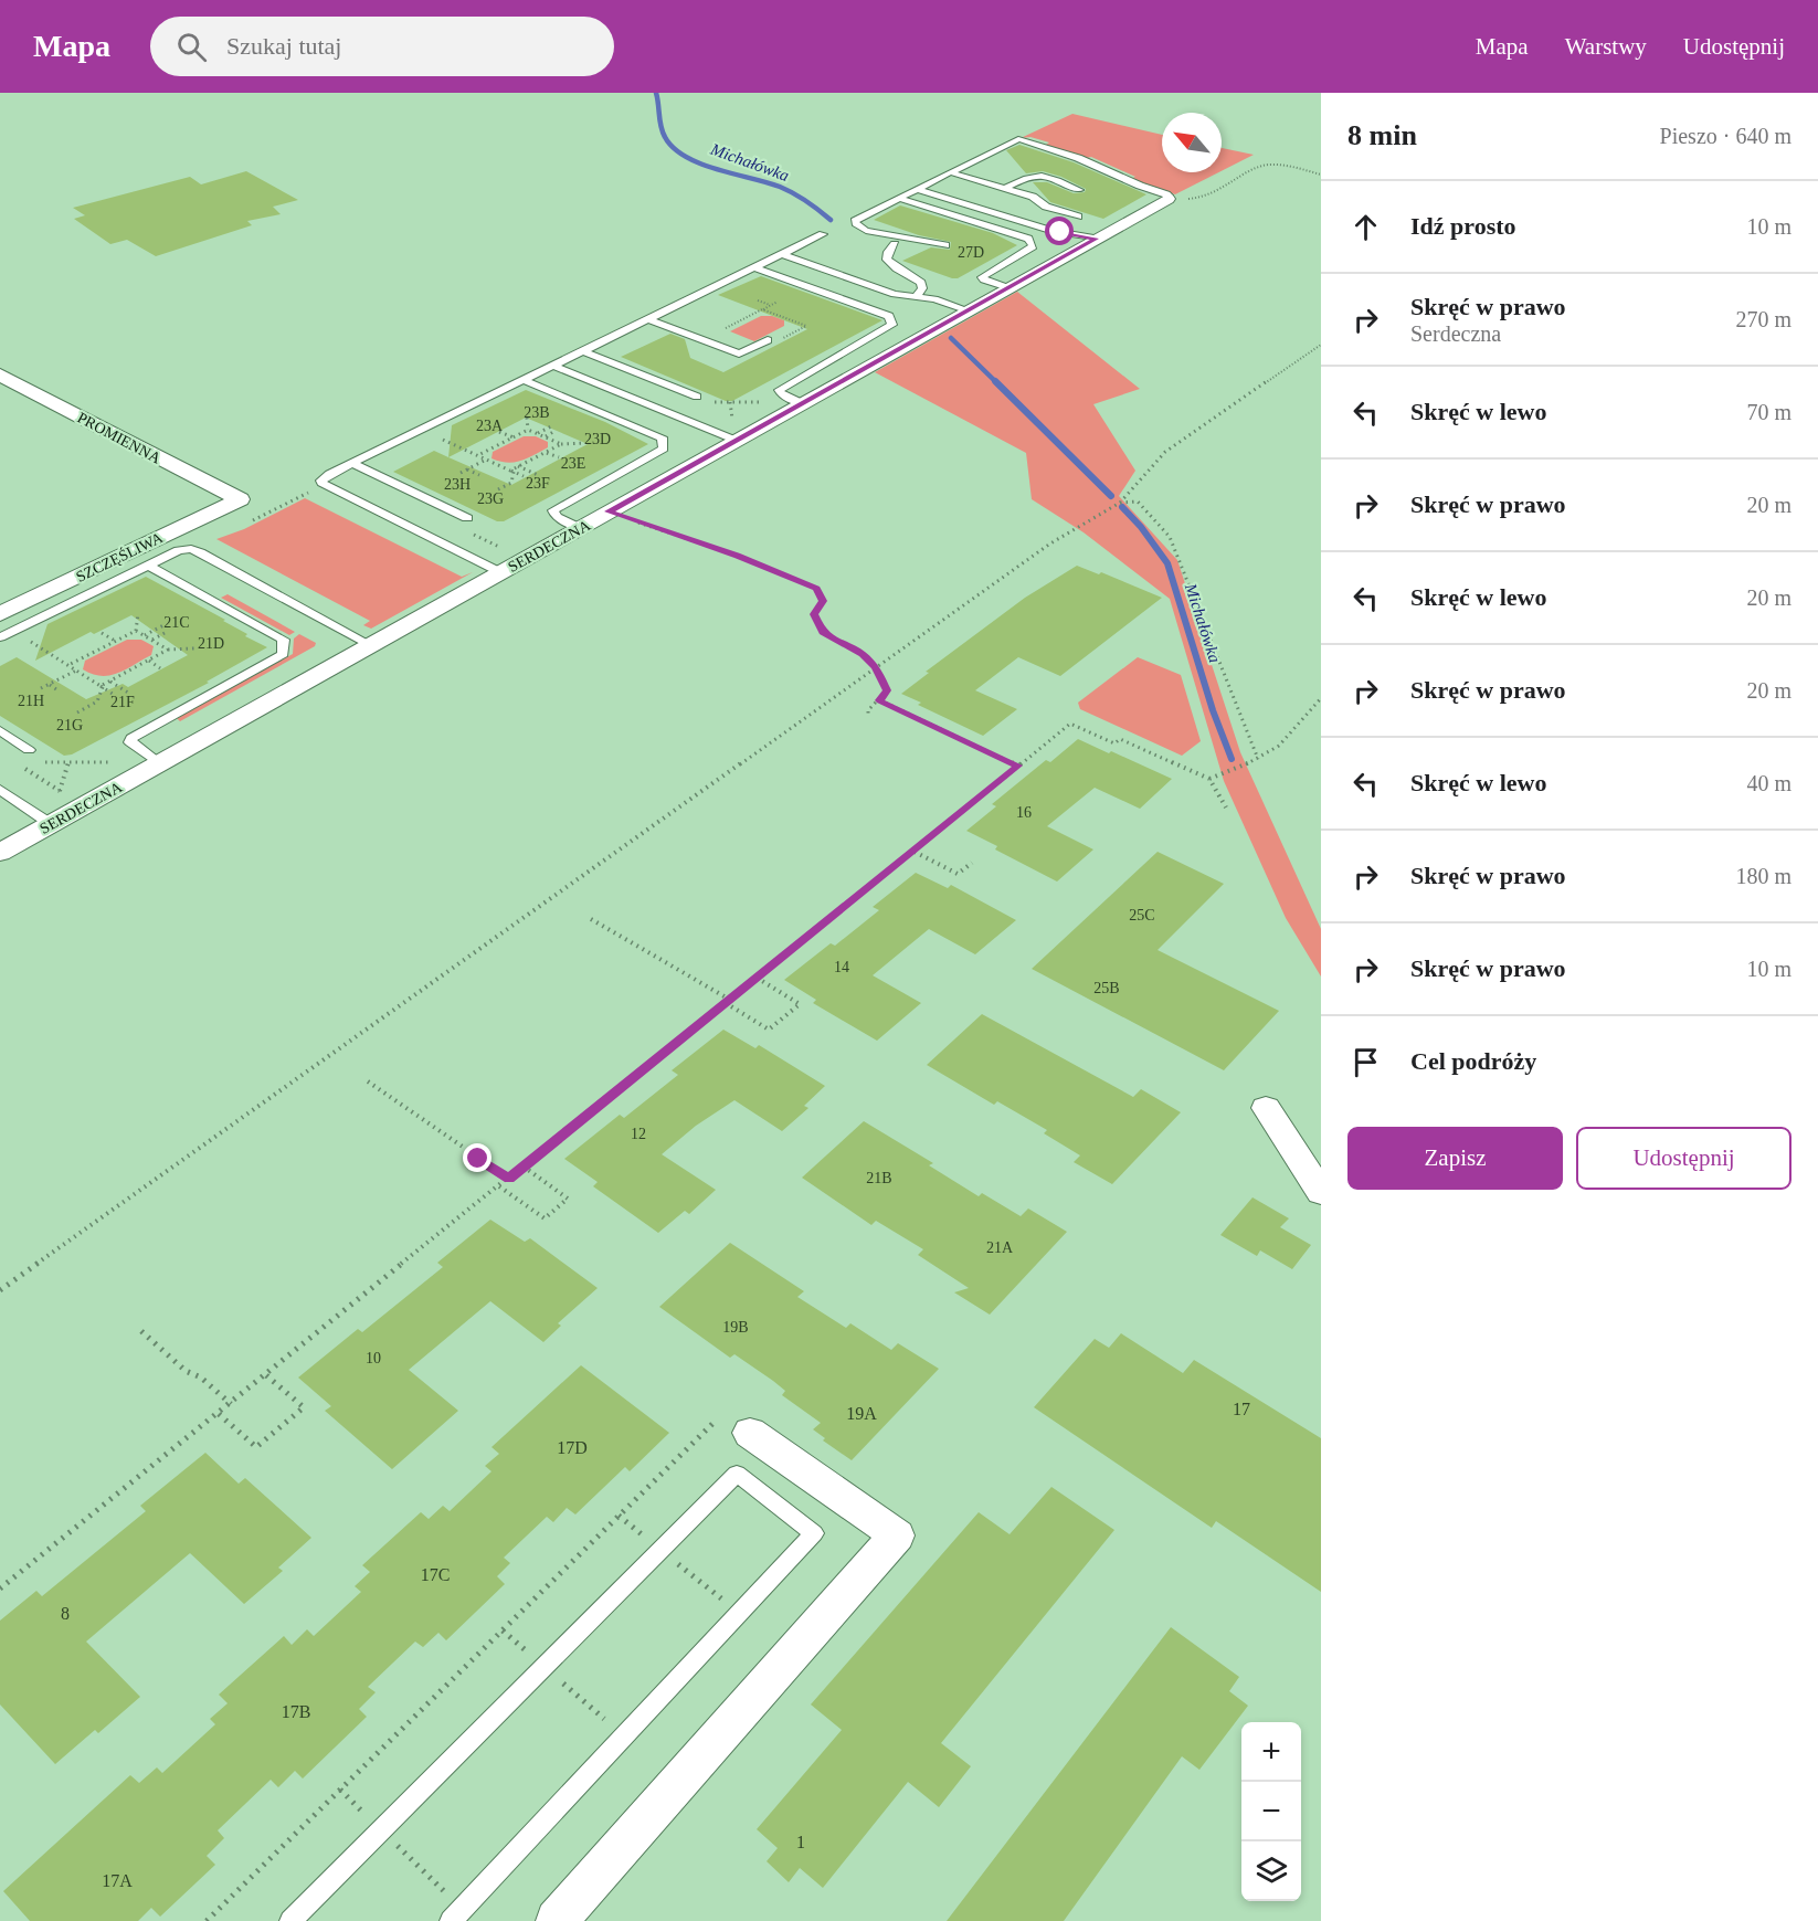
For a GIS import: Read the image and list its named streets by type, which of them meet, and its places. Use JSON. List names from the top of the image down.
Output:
{
  "streets": {
    "street": ["PROMIENNA", "SERDECZNA", "SZCZĘŚLIWA"]
  },
  "crossings": [
    ["PROMIENNA", "SZCZĘŚLIWA"]
  ],
  "water": ["Michałówka"],
  "house_numbers": [
    "27D",
    "23B",
    "23A",
    "23D",
    "23E",
    "23F",
    "23H",
    "23G",
    "21C",
    "21D",
    "21H",
    "21F",
    "21G",
    "16",
    "25C",
    "14",
    "25B",
    "12",
    "21B",
    "21A",
    "19B",
    "10",
    "17",
    "19A",
    "17D",
    "17C",
    "8",
    "17B",
    "1",
    "17A"
  ],
  "north": "top left",
  "page": {
    "header": "Mapa",
    "search": "Szukaj tutaj",
    "nav": ["Mapa", "Warstwy", "Udostępnij"],
    "heading": ["8 min", "Pieszo · 640 m"],
    "list": [
      ["Idź prosto", "10 m"],
      ["Skręć w prawo", "Serdeczna", "270 m"],
      ["Skręć w lewo", "70 m"],
      ["Skręć w prawo", "20 m"],
      ["Skręć w lewo", "20 m"],
      ["Skręć w prawo", "20 m"],
      ["Skręć w lewo", "40 m"],
      ["Skręć w prawo", "180 m"],
      ["Skręć w prawo", "10 m"],
      "Cel podróży"
    ],
    "buttons": ["Zapisz", "Udostępnij"],
    "map_buttons": ["+", "−"]
  }
}
